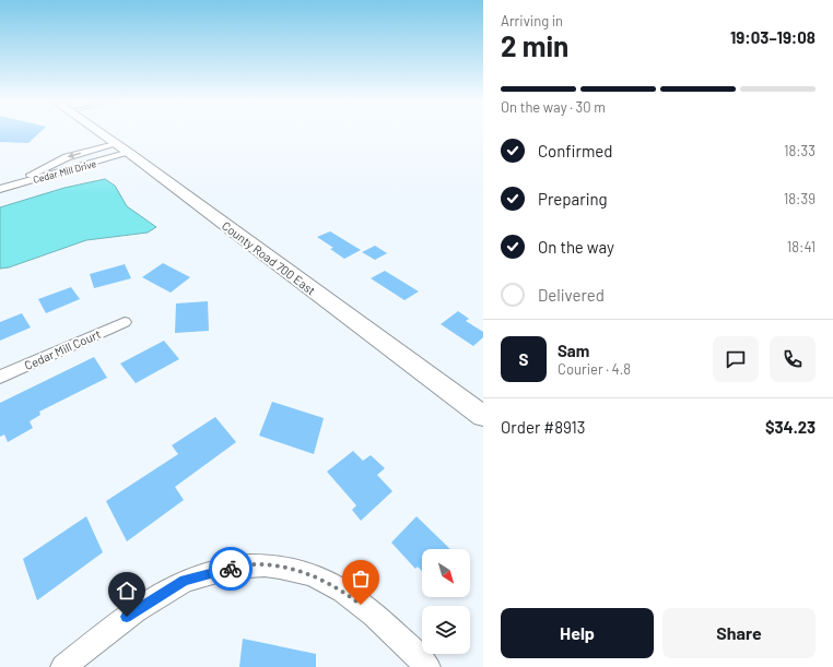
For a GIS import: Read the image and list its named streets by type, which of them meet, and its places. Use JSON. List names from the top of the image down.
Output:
{
  "streets": {
    "main road": ["County Road 700 East"],
    "street": ["Cedar Mill Drive", "Cedar Mill Court"]
  },
  "crossings": [
    ["Cedar Mill Drive", "County Road 700 East"]
  ],
  "north": "bottom right",
  "page": {
    "heading": ["2 min", "Arriving in", "19:03–19:08"],
    "panel": [
      "Sam",
      "Courier · 4.8",
      "Order #8913",
      "$34.23"
    ],
    "bar": "On the way · 30 m",
    "list": [
      ["Confirmed", "18:33"],
      ["Preparing", "18:39"],
      ["On the way", "18:41"],
      "Delivered"
    ],
    "round": "S",
    "buttons": ["Help", "Share"]
  }
}
